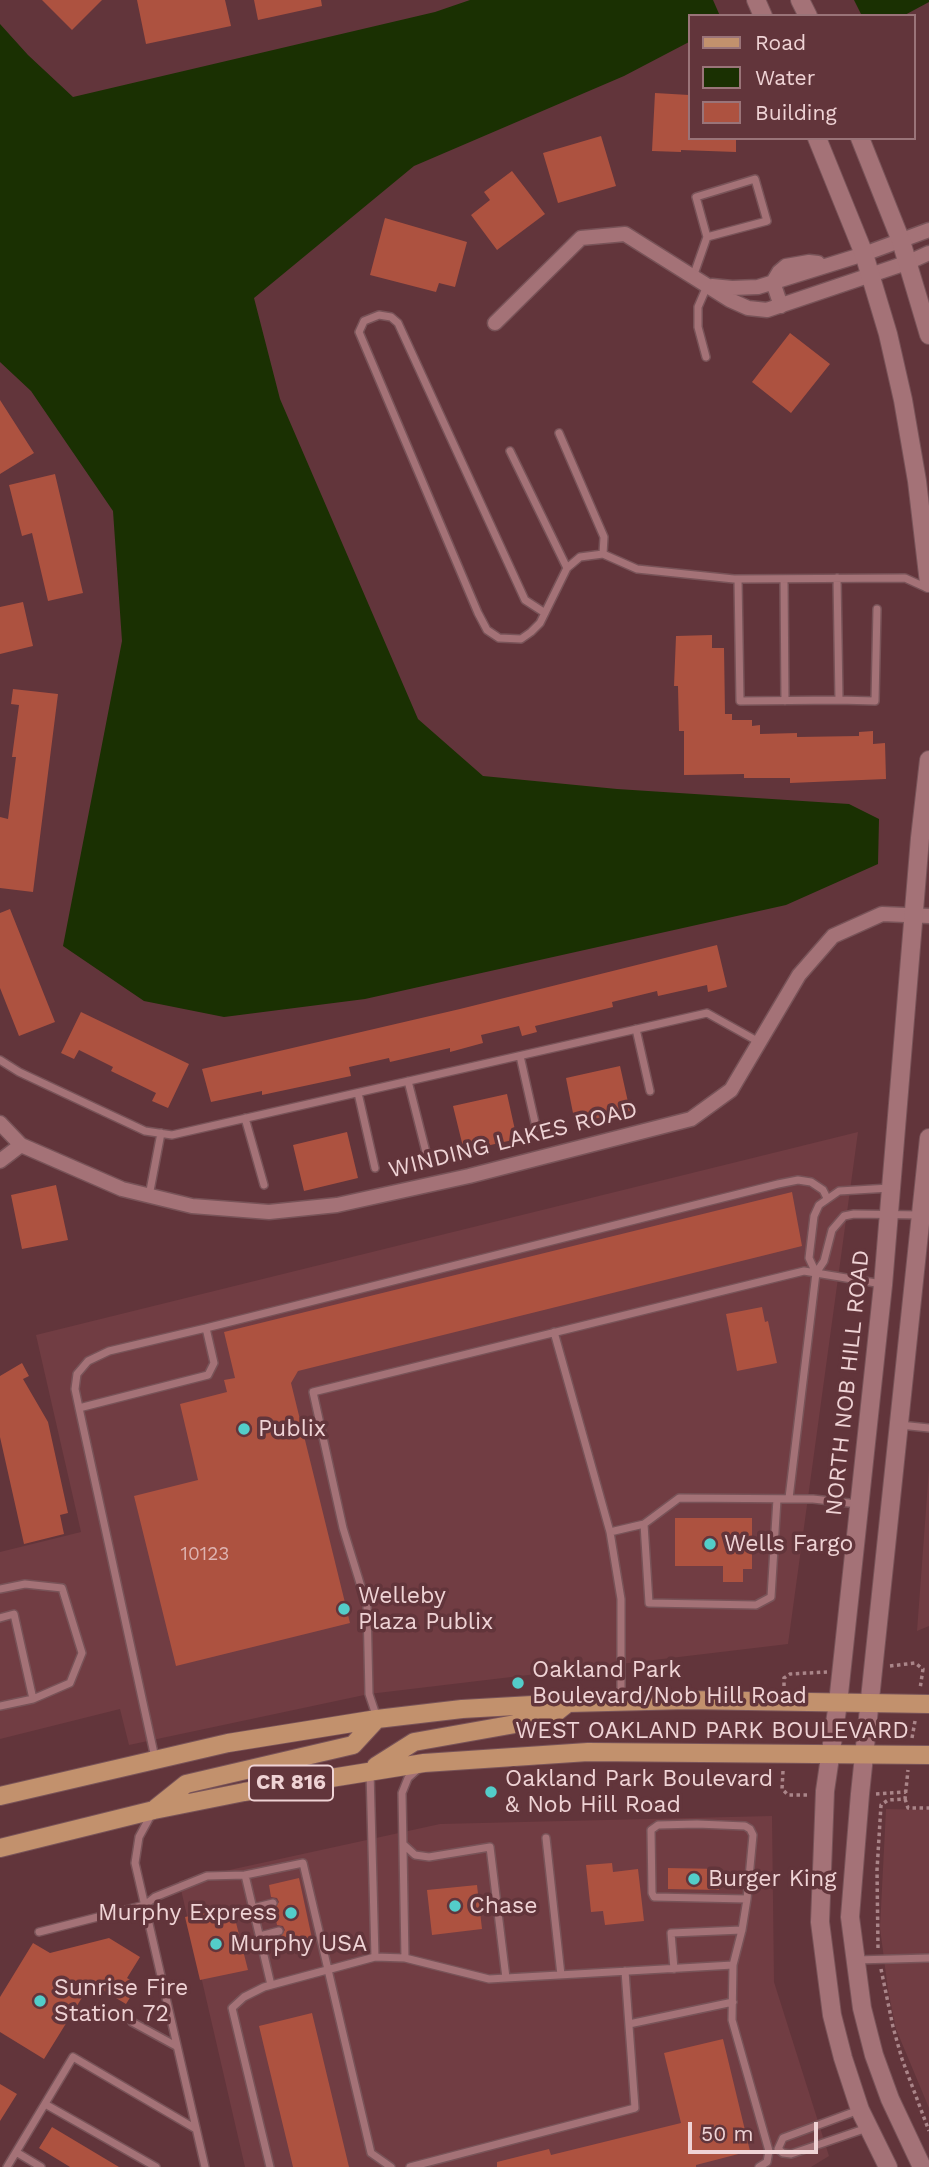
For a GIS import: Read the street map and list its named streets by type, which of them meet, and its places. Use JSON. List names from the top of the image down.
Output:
{
  "streets": {
    "main road": ["NORTH NOB HILL ROAD", "WEST OAKLAND PARK BOULEVARD", "CR 816"],
    "street": ["WINDING LAKES ROAD"]
  },
  "crossings": [
    ["WINDING LAKES ROAD", "NORTH NOB HILL ROAD"],
    ["NORTH NOB HILL ROAD", "WEST OAKLAND PARK BOULEVARD"]
  ],
  "places": [
    "Publix",
    "Wells Fargo",
    "Welleby Plaza Publix",
    "Oakland Park Boulevard/Nob Hill Road",
    "Oakland Park Boulevard & Nob Hill Road",
    "Burger King",
    "Chase",
    "Murphy Express",
    "Murphy USA",
    "Sunrise Fire Station 72"
  ],
  "house_numbers": ["10123"],
  "legend": ["Road", "Water", "Building"],
  "scale_bar": "50 m"
}
